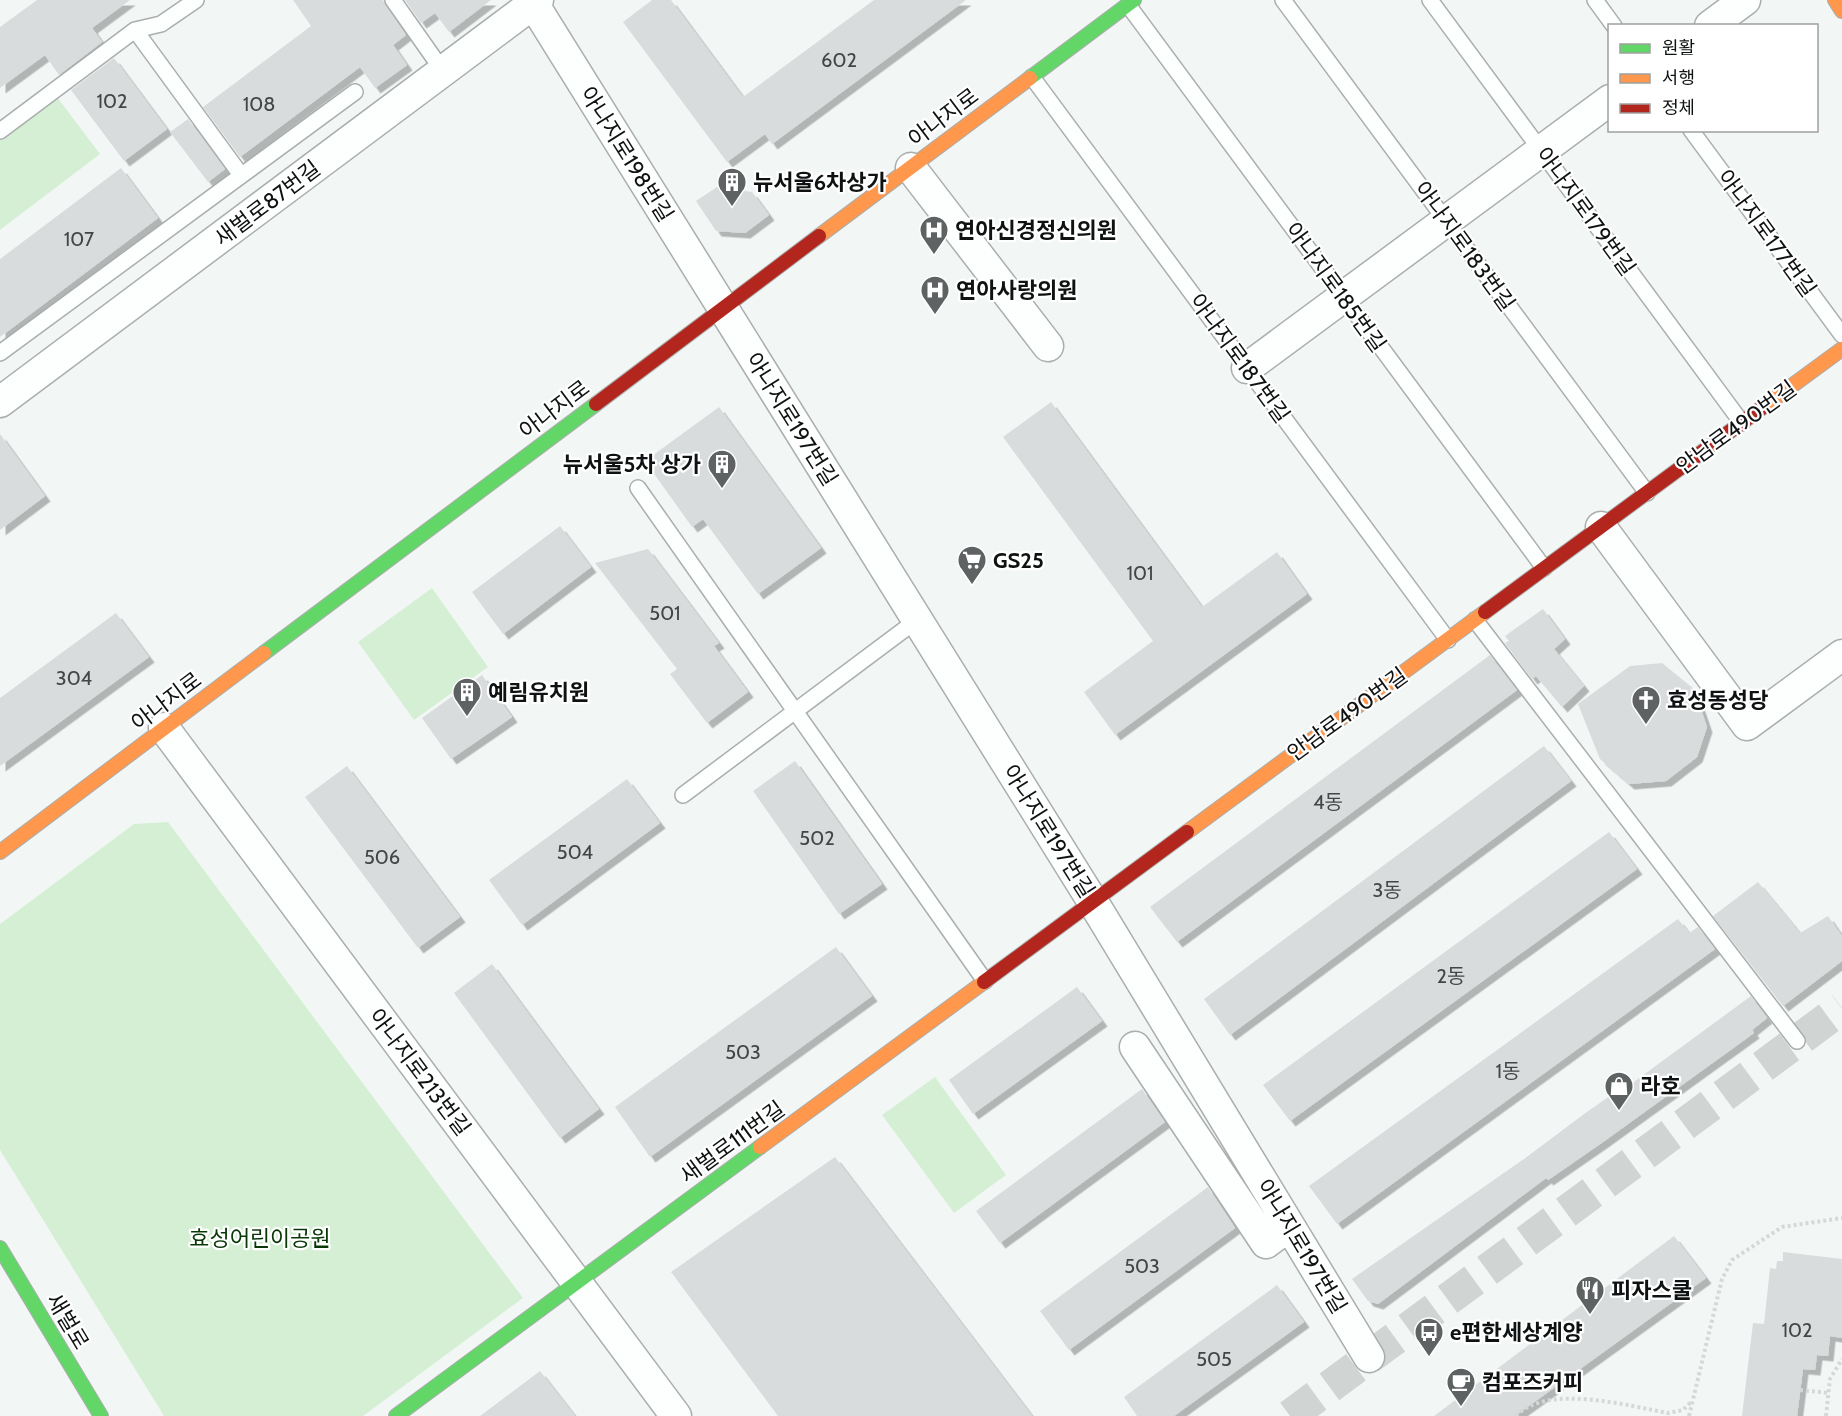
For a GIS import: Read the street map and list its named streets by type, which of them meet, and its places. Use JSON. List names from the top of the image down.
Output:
{
  "streets": {
    "street": [
      "아나지로",
      "아나지로198번길",
      "새벌로87번길",
      "아나지로197번길",
      "안남로490번길",
      "아나지로213번길",
      "새벌로111번길",
      "새벌로"
    ],
    "lane": [
      "아나지로179번길",
      "아나지로177번길",
      "아나지로183번길",
      "아나지로185번길",
      "아나지로187번길"
    ]
  },
  "crossings": [
    ["아나지로", "아나지로198번길"],
    ["아나지로", "아나지로185번길"],
    ["아나지로", "아나지로187번길"],
    ["아나지로", "아나지로197번길"],
    ["아나지로", "아나지로213번길"],
    ["아나지로198번길", "새벌로87번길"],
    ["아나지로198번길", "아나지로197번길"],
    ["아나지로179번길", "안남로490번길"],
    ["아나지로183번길", "안남로490번길"],
    ["아나지로185번길", "안남로490번길"],
    ["아나지로187번길", "안남로490번길"],
    ["아나지로197번길", "안남로490번길"],
    ["아나지로197번길", "새벌로111번길"],
    ["안남로490번길", "새벌로111번길"],
    ["아나지로213번길", "새벌로111번길"]
  ],
  "parks": ["효성어린이공원"],
  "places": {
    "building": ["뉴서울6차상가", "뉴서울5차 상가", "예림유치원"],
    "hospital": ["연아신경정신의원", "연아사랑의원"],
    "supermarket": ["GS25"],
    "church": ["효성동성당"],
    "shop": ["라호"],
    "restaurant": ["피자스쿨"],
    "bus stop": ["e편한세상계양"],
    "cafe": ["컴포즈커피"]
  },
  "house_numbers": [
    "602",
    "102",
    "108",
    "107",
    "101",
    "501",
    "304",
    "4동",
    "502",
    "504",
    "506",
    "3동",
    "2동",
    "503",
    "1동",
    "503",
    "102",
    "505"
  ],
  "legend": ["원활", "서행", "정체"]
}
